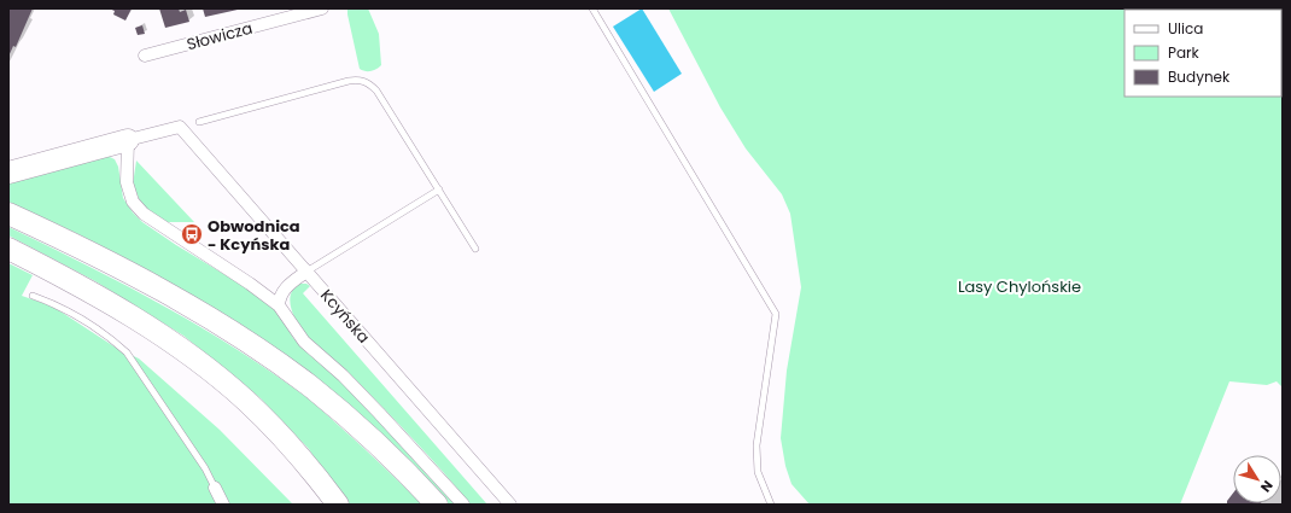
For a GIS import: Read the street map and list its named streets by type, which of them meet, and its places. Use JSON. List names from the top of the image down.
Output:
{
  "streets": {
    "street": ["Słowicza", "Kcyńska"]
  },
  "parks": ["Lasy Chylońskie"],
  "places": {
    "bus stop": ["Obwodnica - Kcyńska"]
  },
  "legend": ["Ulica", "Park", "Budynek"],
  "north": "bottom right"
}
